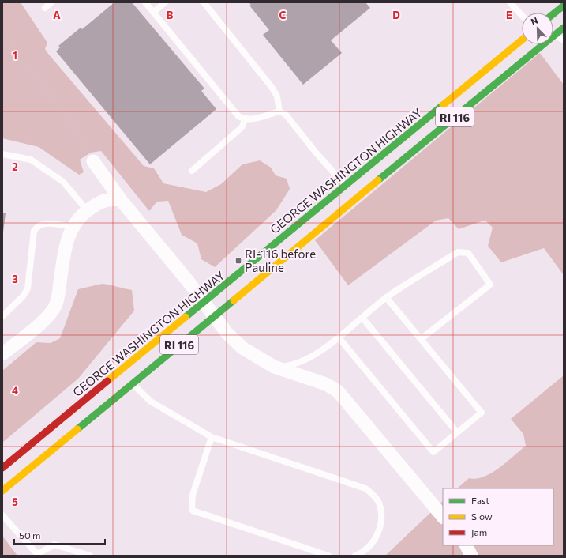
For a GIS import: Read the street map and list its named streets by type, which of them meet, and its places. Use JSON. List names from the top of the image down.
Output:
{
  "streets": {
    "main road": ["RI 116", "GEORGE WASHINGTON HIGHWAY"]
  },
  "places": {
    "transit": ["RI-116 before Pauline"]
  },
  "legend": ["Fast", "Slow", "Jam"],
  "scale_bar": "50 m",
  "north": "top left",
  "grid": {
    "columns": [
      "A",
      "B",
      "C",
      "D",
      "E"
    ],
    "rows": [
      "1",
      "2",
      "3",
      "4",
      "5"
    ]
  }
}
